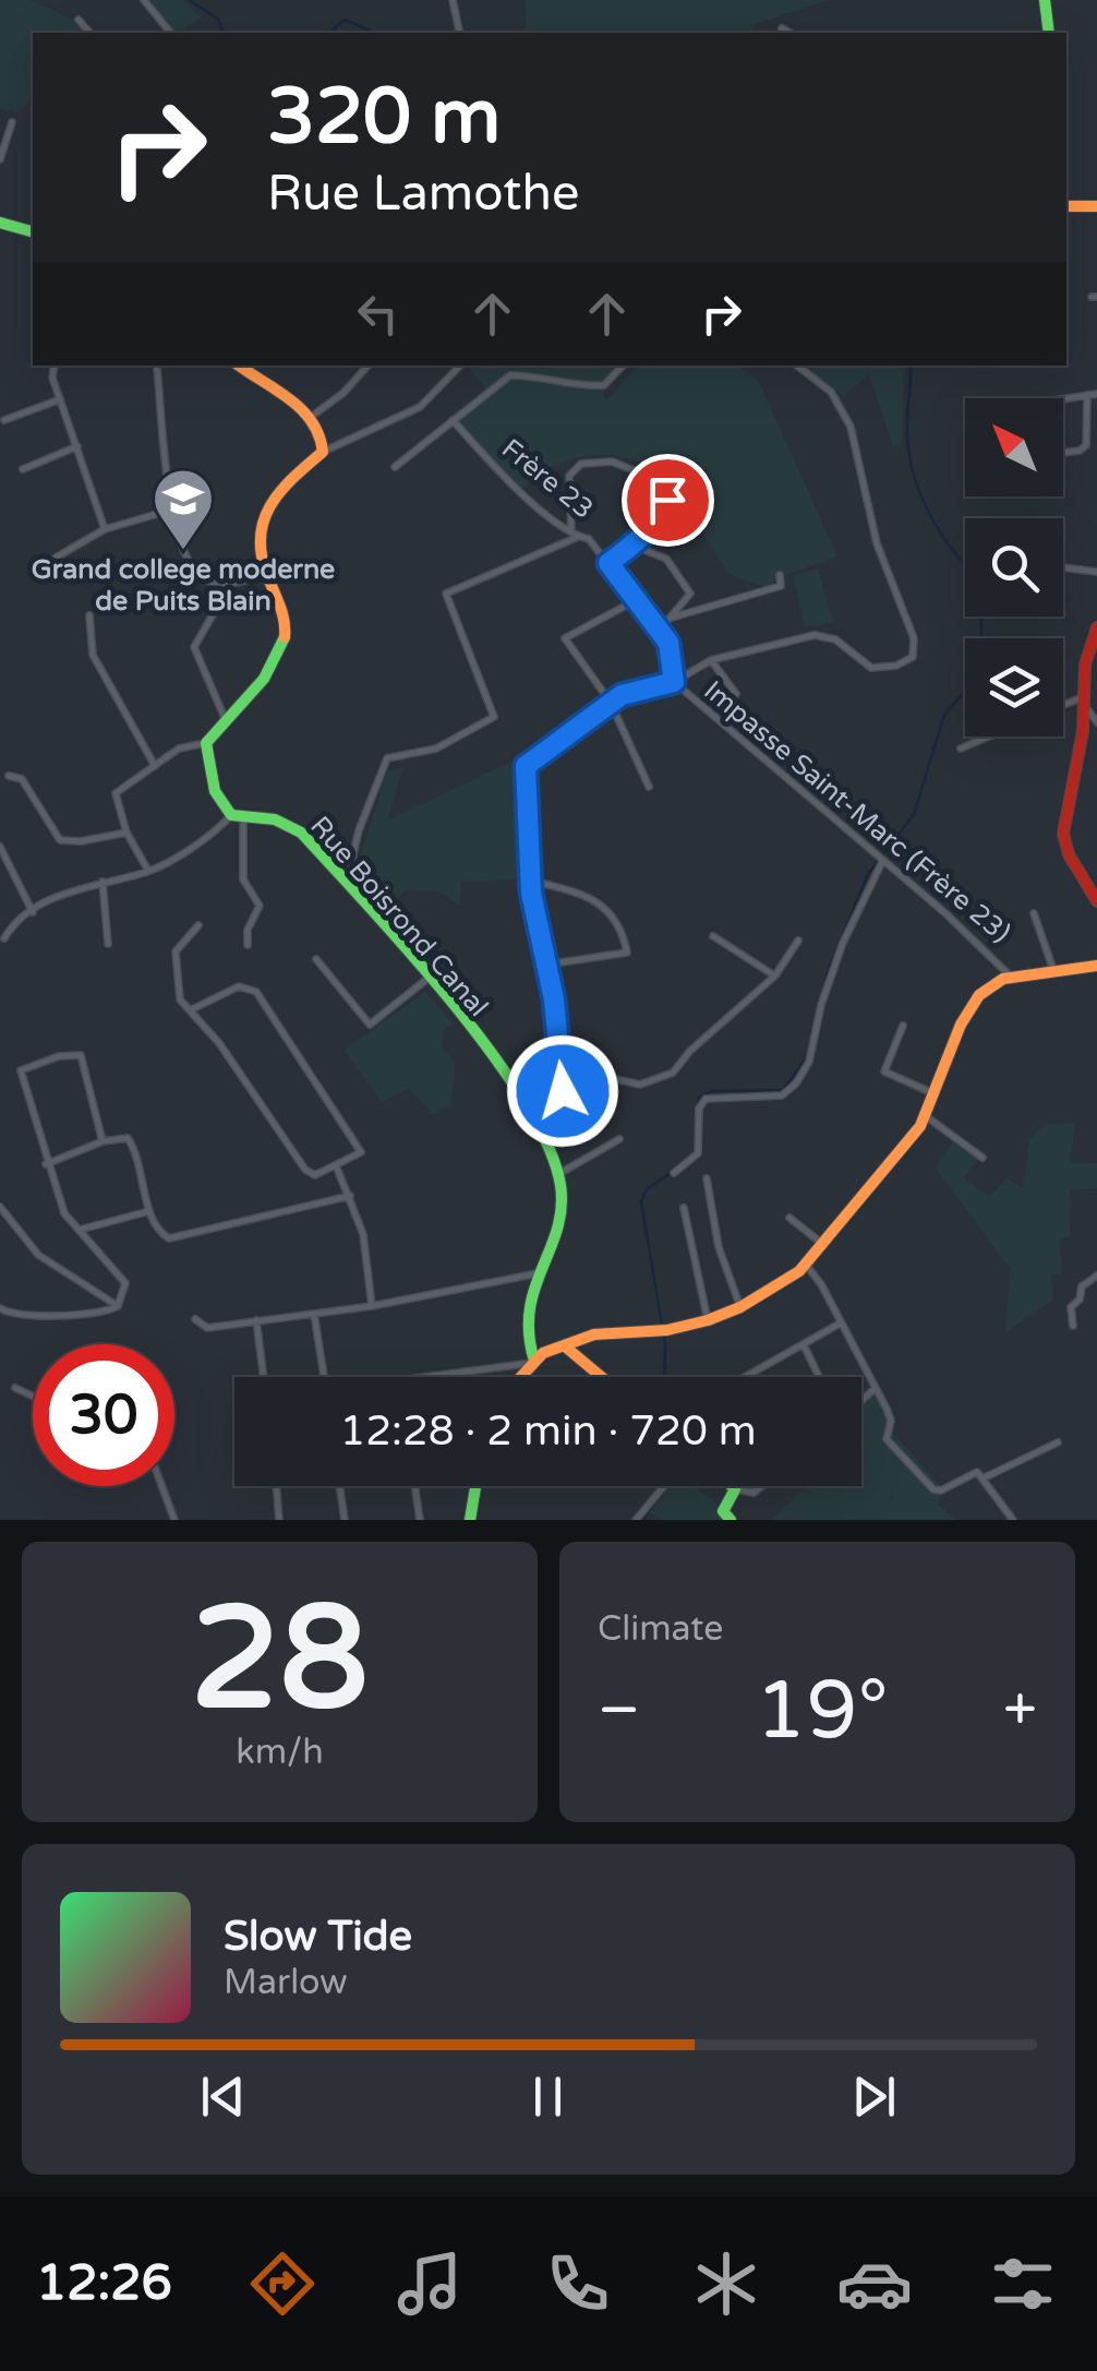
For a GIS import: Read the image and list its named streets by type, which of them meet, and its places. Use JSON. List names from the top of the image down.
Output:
{
  "streets": {
    "street": ["Frère 23", "Impasse Saint-Marc (Frère 23)", "Rue Boisrond Canal"]
  },
  "crossings": [
    ["Frère 23", "Impasse Saint-Marc (Frère 23)"]
  ],
  "places": {
    "school or university": ["Grand college moderne de Puits Blain"]
  },
  "north": "top left",
  "page": {
    "turn": ["320 m", "Rue Lamothe"],
    "limit": "30",
    "trip": "12:28 · 2 min · 720 m",
    "tile": [
      ["28", "km/h"],
      "Climate"
    ],
    "heat": ["−", "19°", "+"],
    "song": ["Slow Tide", "Marlow"],
    "tabs": "12:26"
  }
}
